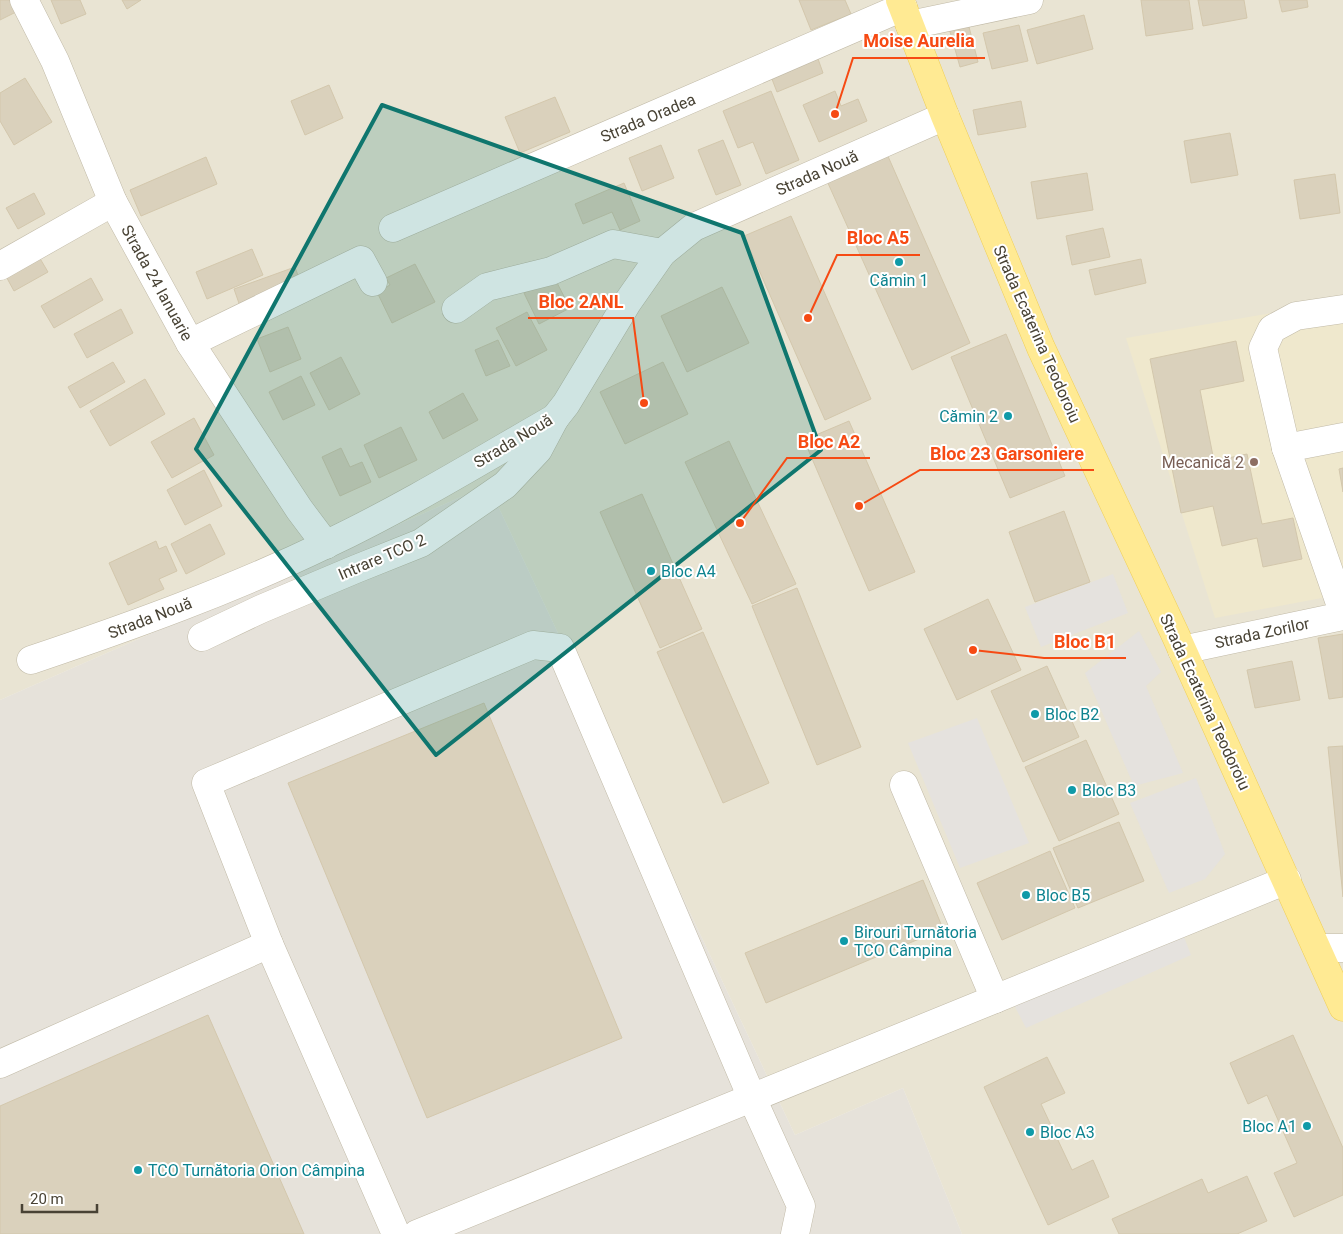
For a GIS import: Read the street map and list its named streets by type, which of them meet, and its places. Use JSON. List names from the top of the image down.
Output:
{
  "streets": {
    "main road": ["Strada Ecaterina Teodoroiu"],
    "street": [
      "Strada Oradea",
      "Strada Nouă",
      "Strada 24 Ianuarie",
      "Intrare TCO 2",
      "Strada Zorilor"
    ]
  },
  "crossings": [
    ["Strada Oradea", "Strada Ecaterina Teodoroiu"],
    ["Strada Nouă", "Strada 24 Ianuarie"],
    ["Strada Nouă", "Strada Ecaterina Teodoroiu"],
    ["Strada Nouă", "Intrare TCO 2"],
    ["Strada Ecaterina Teodoroiu", "Strada Zorilor"]
  ],
  "places": [
    "Moise Aurelia",
    "Cămin 1",
    "Bloc A5",
    "Bloc 2ANL",
    "Cămin 2",
    "Mecanică 2",
    "Bloc 23 Garsoniere",
    "Bloc A2",
    "Bloc A4",
    "Bloc B1",
    "Bloc B2",
    "Bloc B3",
    "Bloc B5",
    "Birouri Turnătoria TCO Câmpina",
    "Bloc A1",
    "Bloc A3",
    "TCO Turnătoria Orion Câmpina"
  ],
  "scale_bar": "20 m"
}
